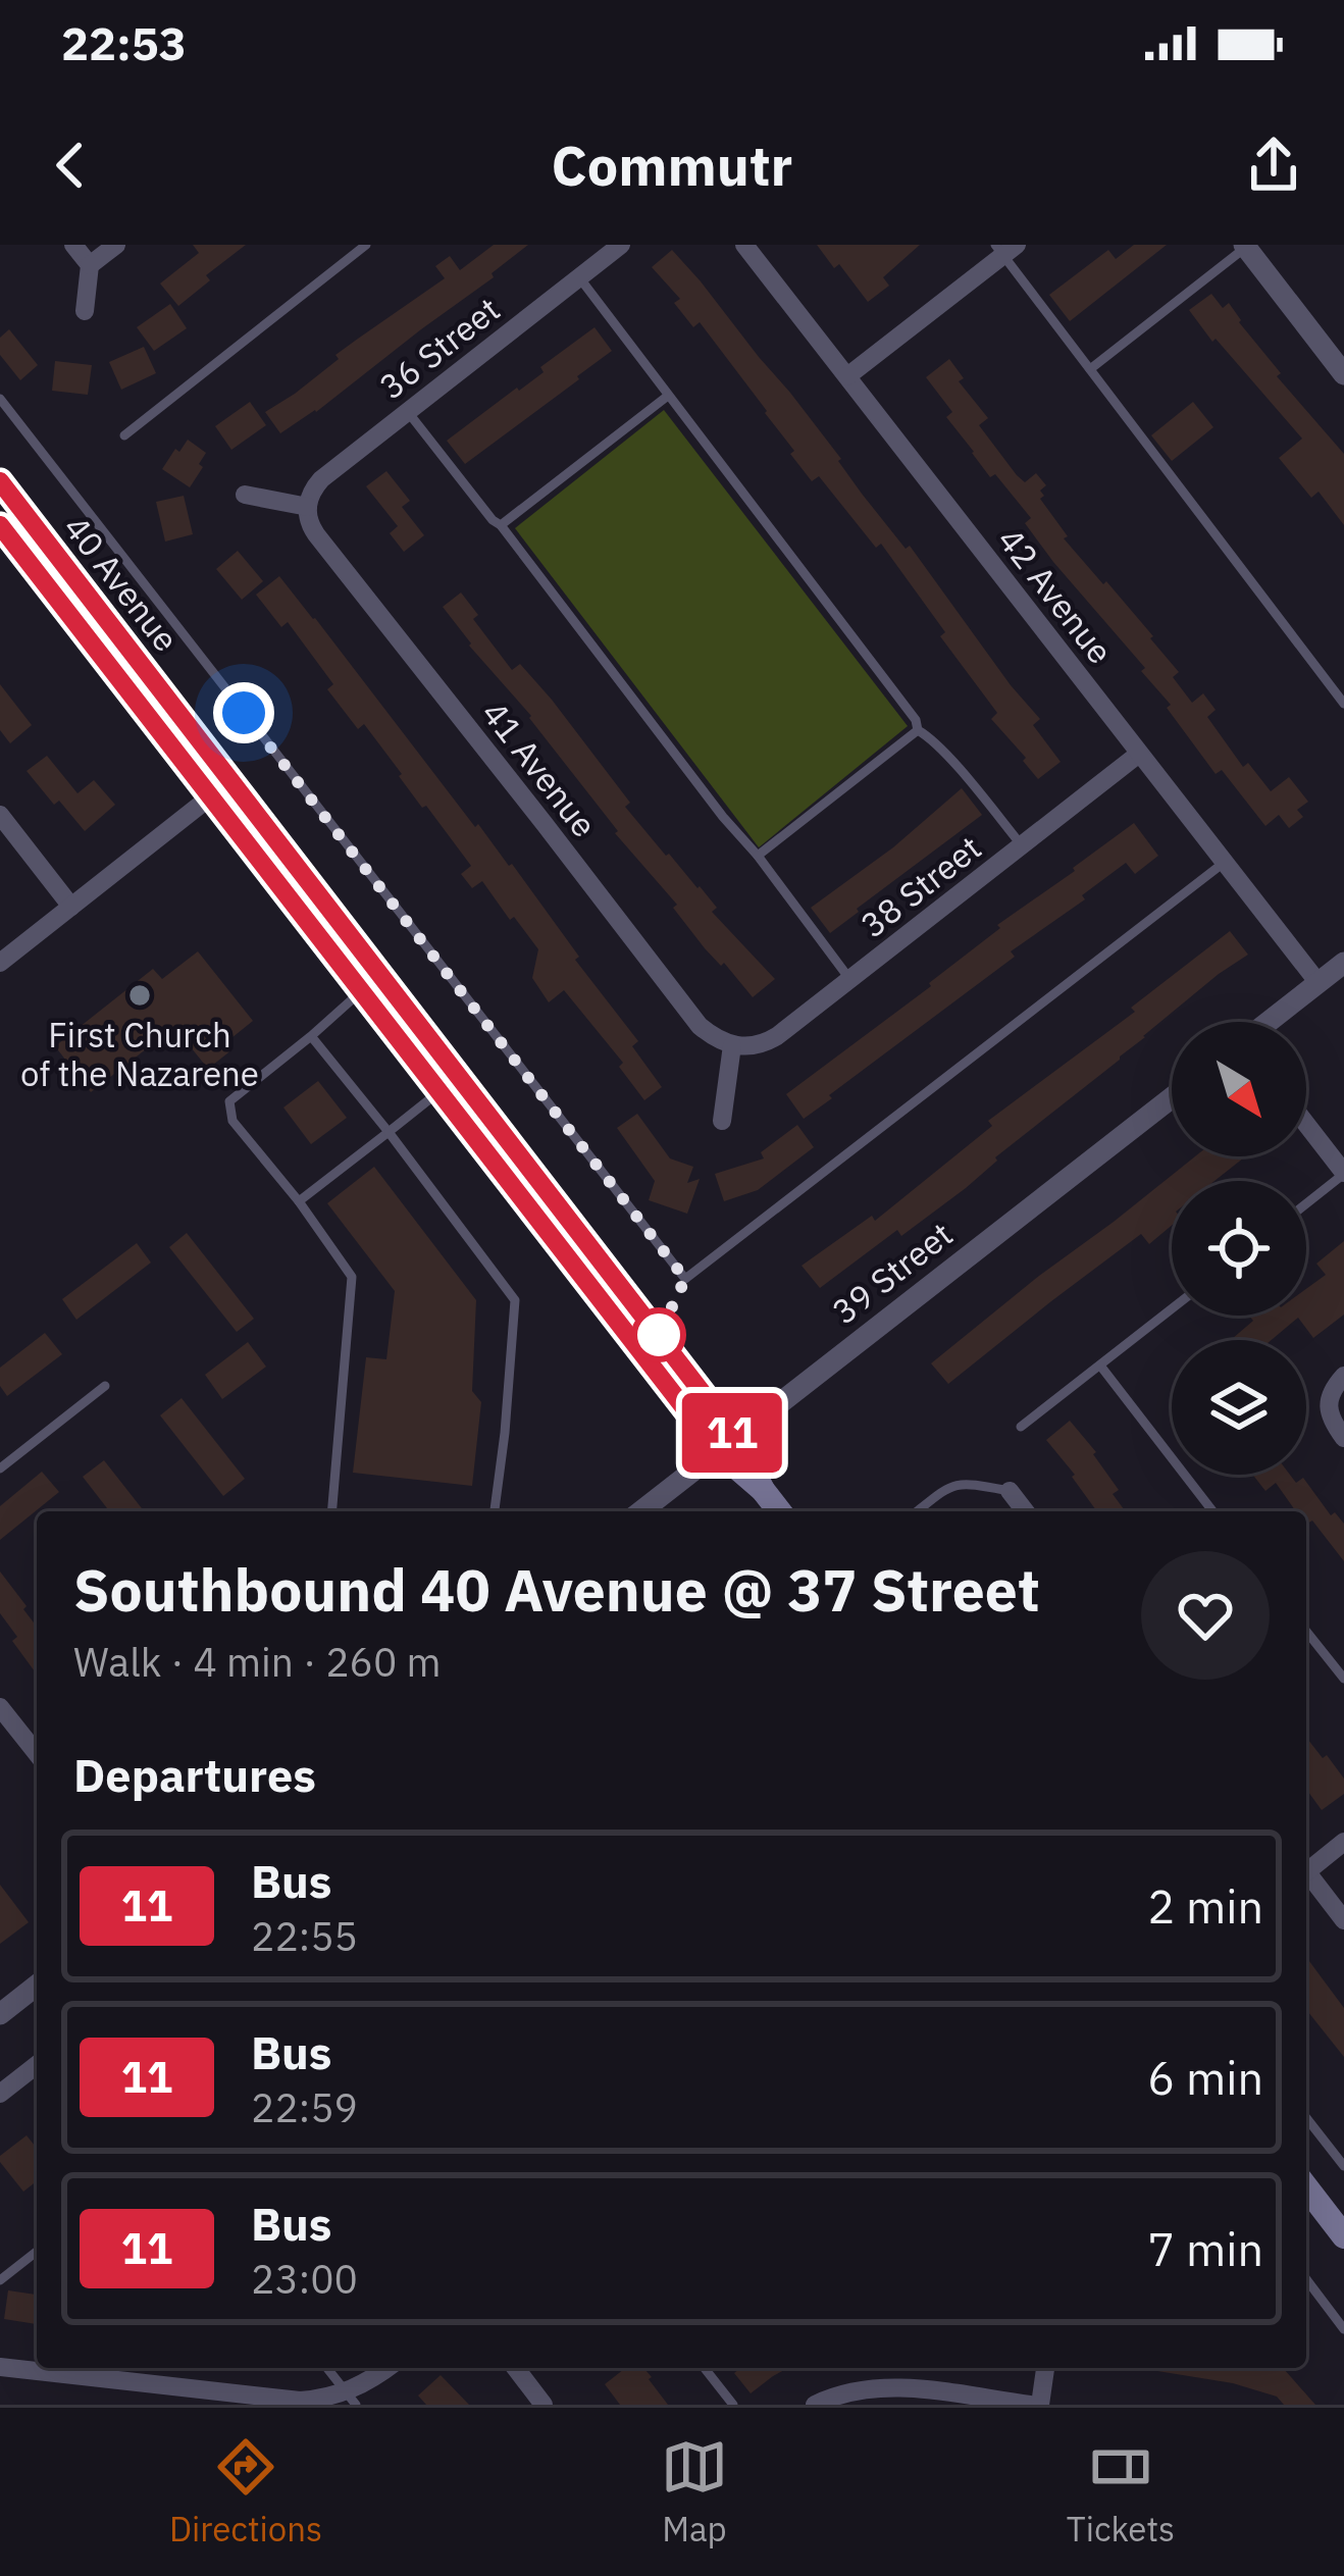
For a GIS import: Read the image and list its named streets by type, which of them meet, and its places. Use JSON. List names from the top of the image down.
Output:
{
  "streets": {
    "main road": ["40 Avenue"],
    "street": [
      "36 Street",
      "42 Avenue",
      "41 Avenue",
      "38 Street",
      "39 Street"
    ]
  },
  "crossings": [
    ["36 Street", "41 Avenue"],
    ["40 Avenue", "39 Street"],
    ["42 Avenue", "38 Street"],
    ["41 Avenue", "38 Street"]
  ],
  "places": ["First Church of the Nazarene"],
  "lines": ["bus line 11"],
  "north": "bottom right",
  "page": {
    "status": "22:53",
    "header": "Commutr",
    "on_map": "11",
    "heading": [
      ["Southbound 40 Avenue @ 37 Street", "Walk · 4 min · 260 m"],
      "Departures"
    ],
    "list": [
      {
        "mark": "11",
        "name": "Bus",
        "note": "22:55",
        "value": "2 min"
      },
      {
        "mark": "11",
        "name": "Bus",
        "note": "22:59",
        "value": "6 min"
      },
      {
        "mark": "11",
        "name": "Bus",
        "note": "23:00",
        "value": "7 min"
      }
    ],
    "tabs": ["Directions", "Map", "Tickets"]
  }
}
